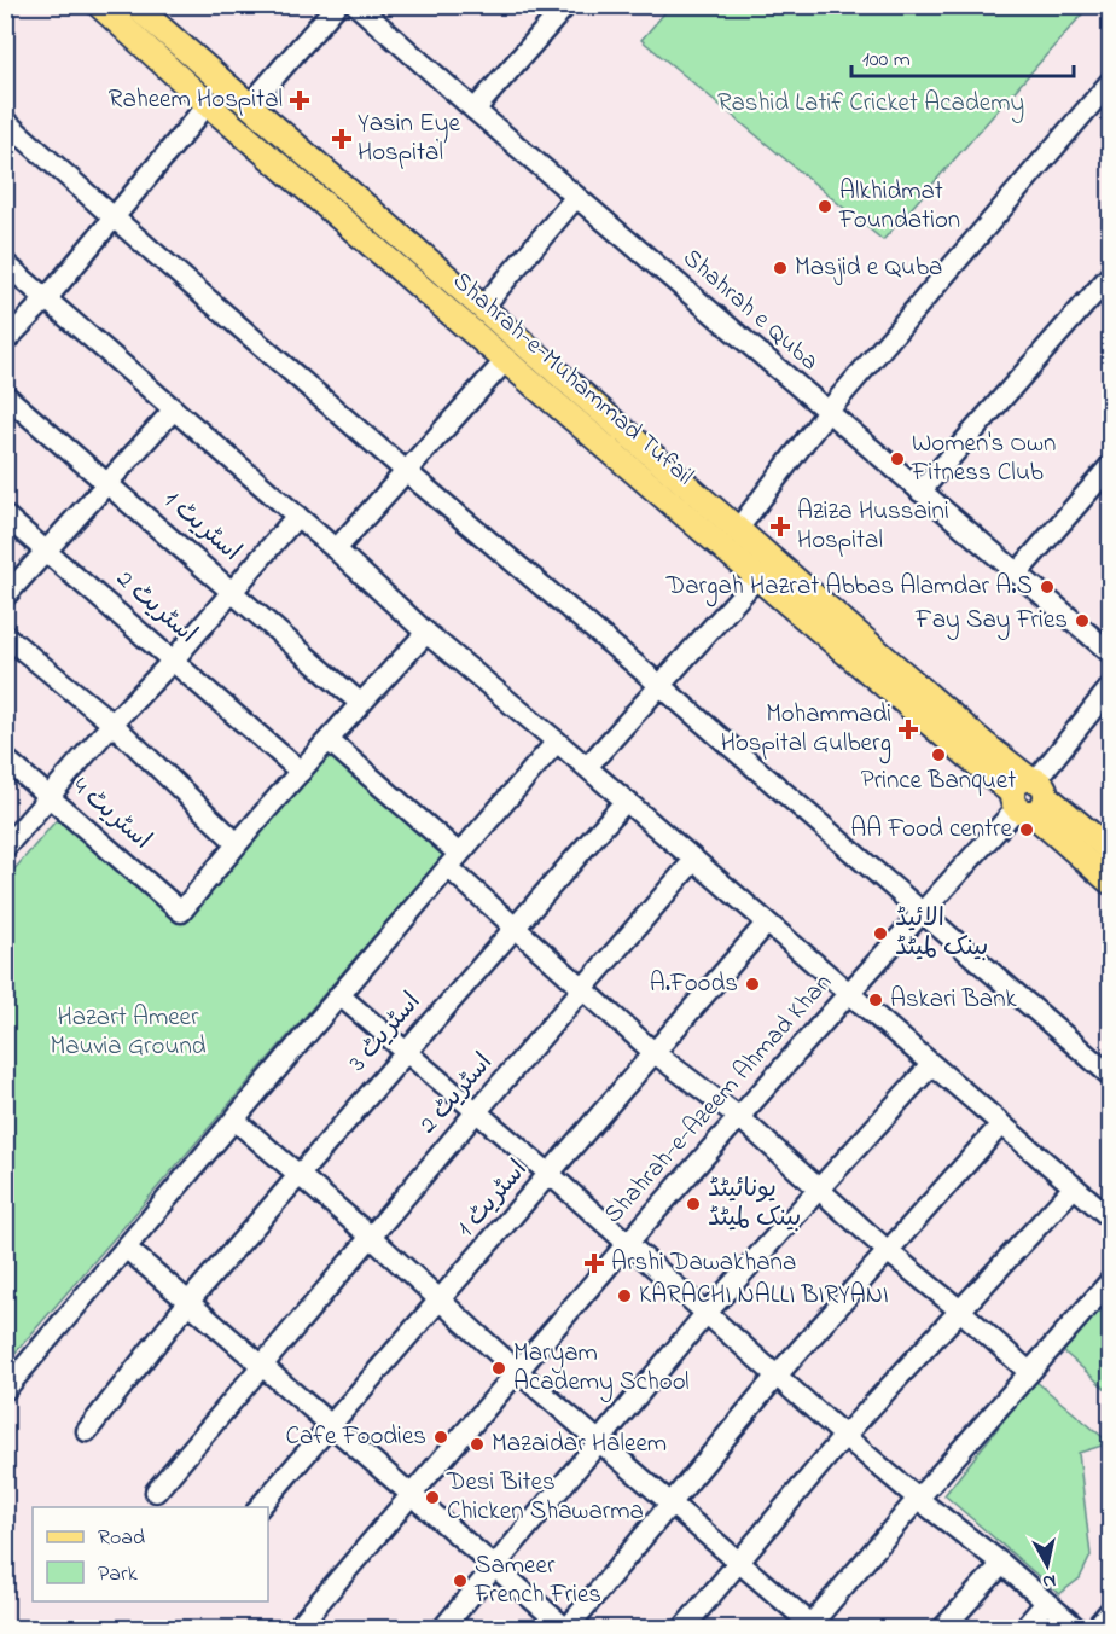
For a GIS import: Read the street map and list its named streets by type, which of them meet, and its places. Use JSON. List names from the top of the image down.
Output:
{
  "streets": {
    "main road": ["Shahrah-e-Muhammad Tufail"],
    "street": [
      "Shahrah e Quba",
      "اسٹریٹ 1",
      "اسٹریٹ 2",
      "اسٹریٹ 4",
      "اسٹریٹ 3",
      "Shahrah-e-Azeem Ahmad Khan"
    ]
  },
  "crossings": [
    ["Shahrah-e-Muhammad Tufail", "Shahrah-e-Azeem Ahmad Khan"]
  ],
  "parks": ["Rashid Latif Cricket Academy", "Hazart Ameer Mauvia Ground"],
  "places": {
    "health": [
      "Raheem Hospital",
      "Yasin Eye Hospital",
      "Aziza Hussaini Hospital",
      "Mohammadi Hospital Gulberg",
      "Arshi Dawakhana"
    ],
    "other": [
      "Alkhidmat Foundation",
      "Masjid e Quba",
      "Women's Own Fitness Club",
      "Dargah Hazrat Abbas Alamdar A.S",
      "Fay Say Fries",
      "Prince Banquet",
      "AA Food centre",
      "الائیڈ بینک لمیٹڈ",
      "A.Foods",
      "Askari Bank",
      "یونائیٹڈ بینک لمیٹڈ",
      "KARACHI NALLI BIRYANI",
      "Maryam Academy School",
      "Cafe Foodies",
      "Mazaidar Haleem",
      "Desi Bites Chicken Shawarma",
      "Sameer French Fries"
    ]
  },
  "legend": ["Road", "Park"],
  "scale_bar": "100 m",
  "north": "bottom"
}
